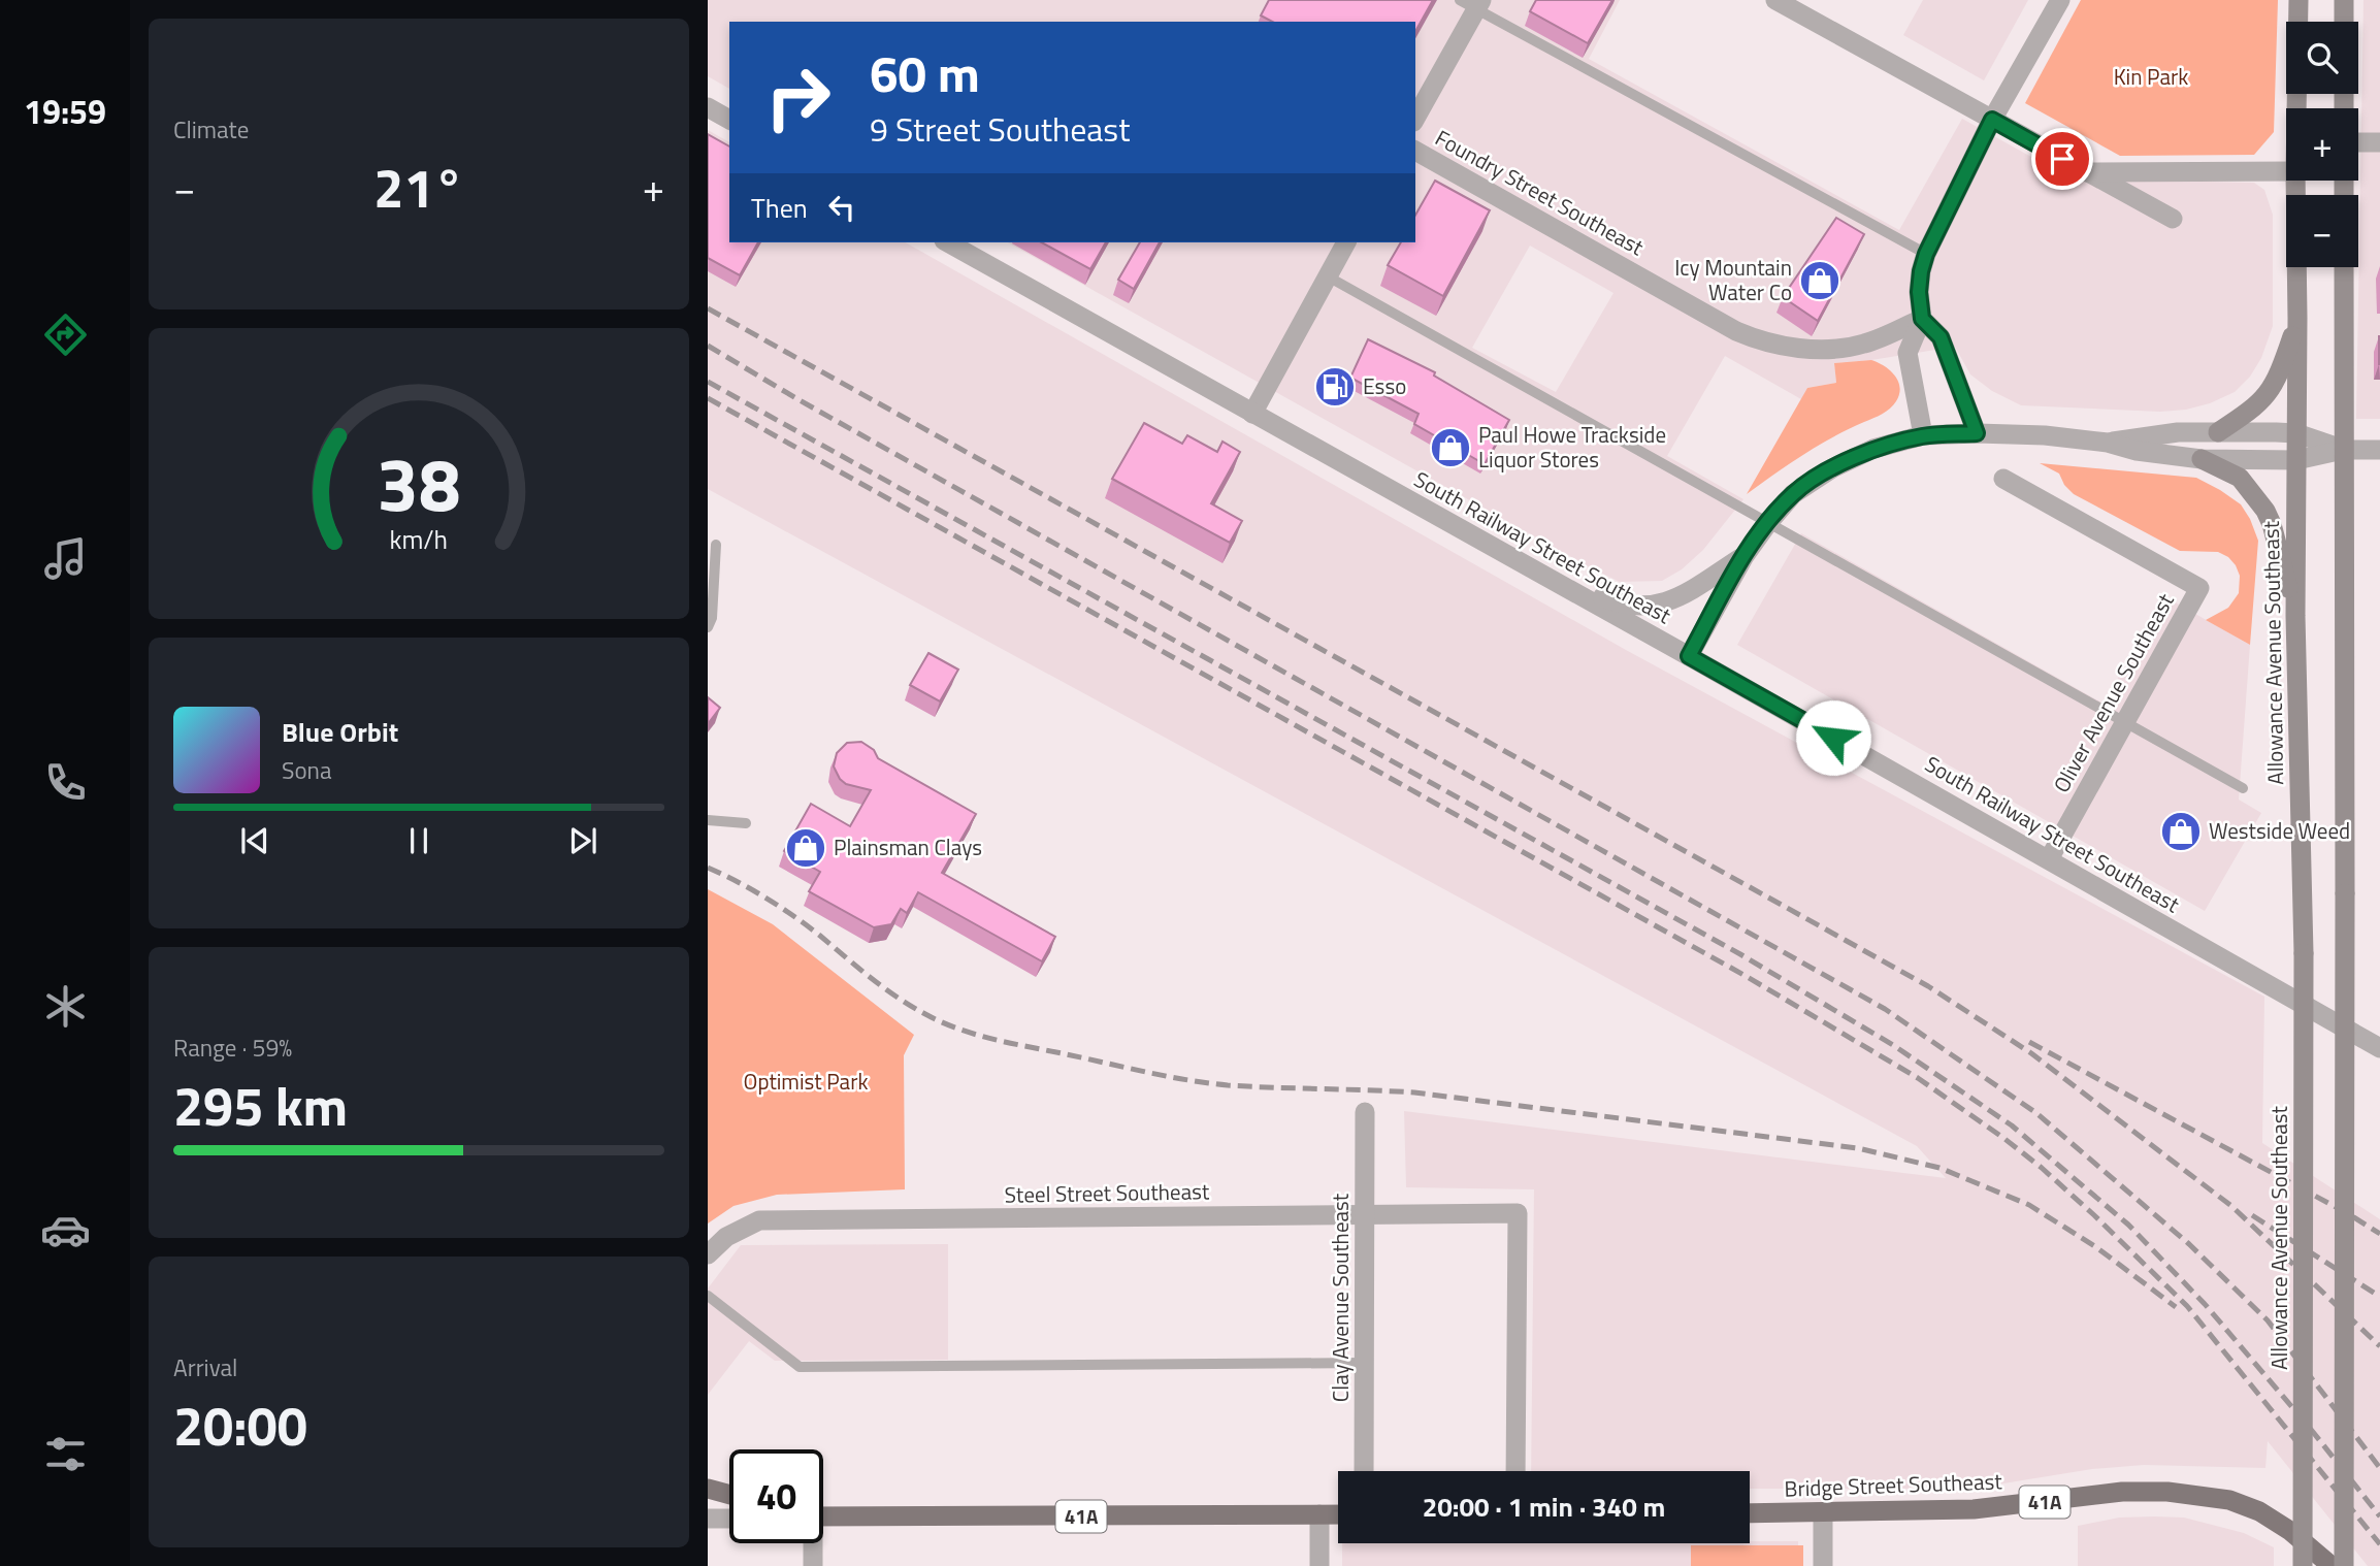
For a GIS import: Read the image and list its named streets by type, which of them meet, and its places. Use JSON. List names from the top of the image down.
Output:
{
  "streets": {
    "main road": ["Allowance Avenue Southeast", "Bridge Street Southeast", "41A"],
    "street": [
      "Foundry Street Southeast",
      "South Railway Street Southeast",
      "Oliver Avenue Southeast",
      "Steel Street Southeast",
      "Clay Avenue Southeast"
    ]
  },
  "crossings": [
    ["South Railway Street Southeast", "Oliver Avenue Southeast"],
    ["Steel Street Southeast", "Clay Avenue Southeast"]
  ],
  "parks": ["Kin Park", "Optimist Park"],
  "places": {
    "shop": [
      "Icy Mountain Water Co",
      "Paul Howe Trackside Liquor Stores",
      "Westside Weed",
      "Plainsman Clays"
    ],
    "fuel station": ["Esso"]
  },
  "page": {
    "tabs": "19:59",
    "tile": [
      "Climate",
      ["Range · 59%", "295 km"],
      ["Arrival", "20:00"]
    ],
    "map_buttons": ["+", "−"],
    "turn": ["60 m", "9 Street Southeast"],
    "heat": ["−", "21°", "+"],
    "then": "Then",
    "song": ["Blue Orbit", "Sona"],
    "limit": "40",
    "trip": "20:00 · 1 min · 340 m",
    "gauge": ["38", "km/h"]
  }
}
